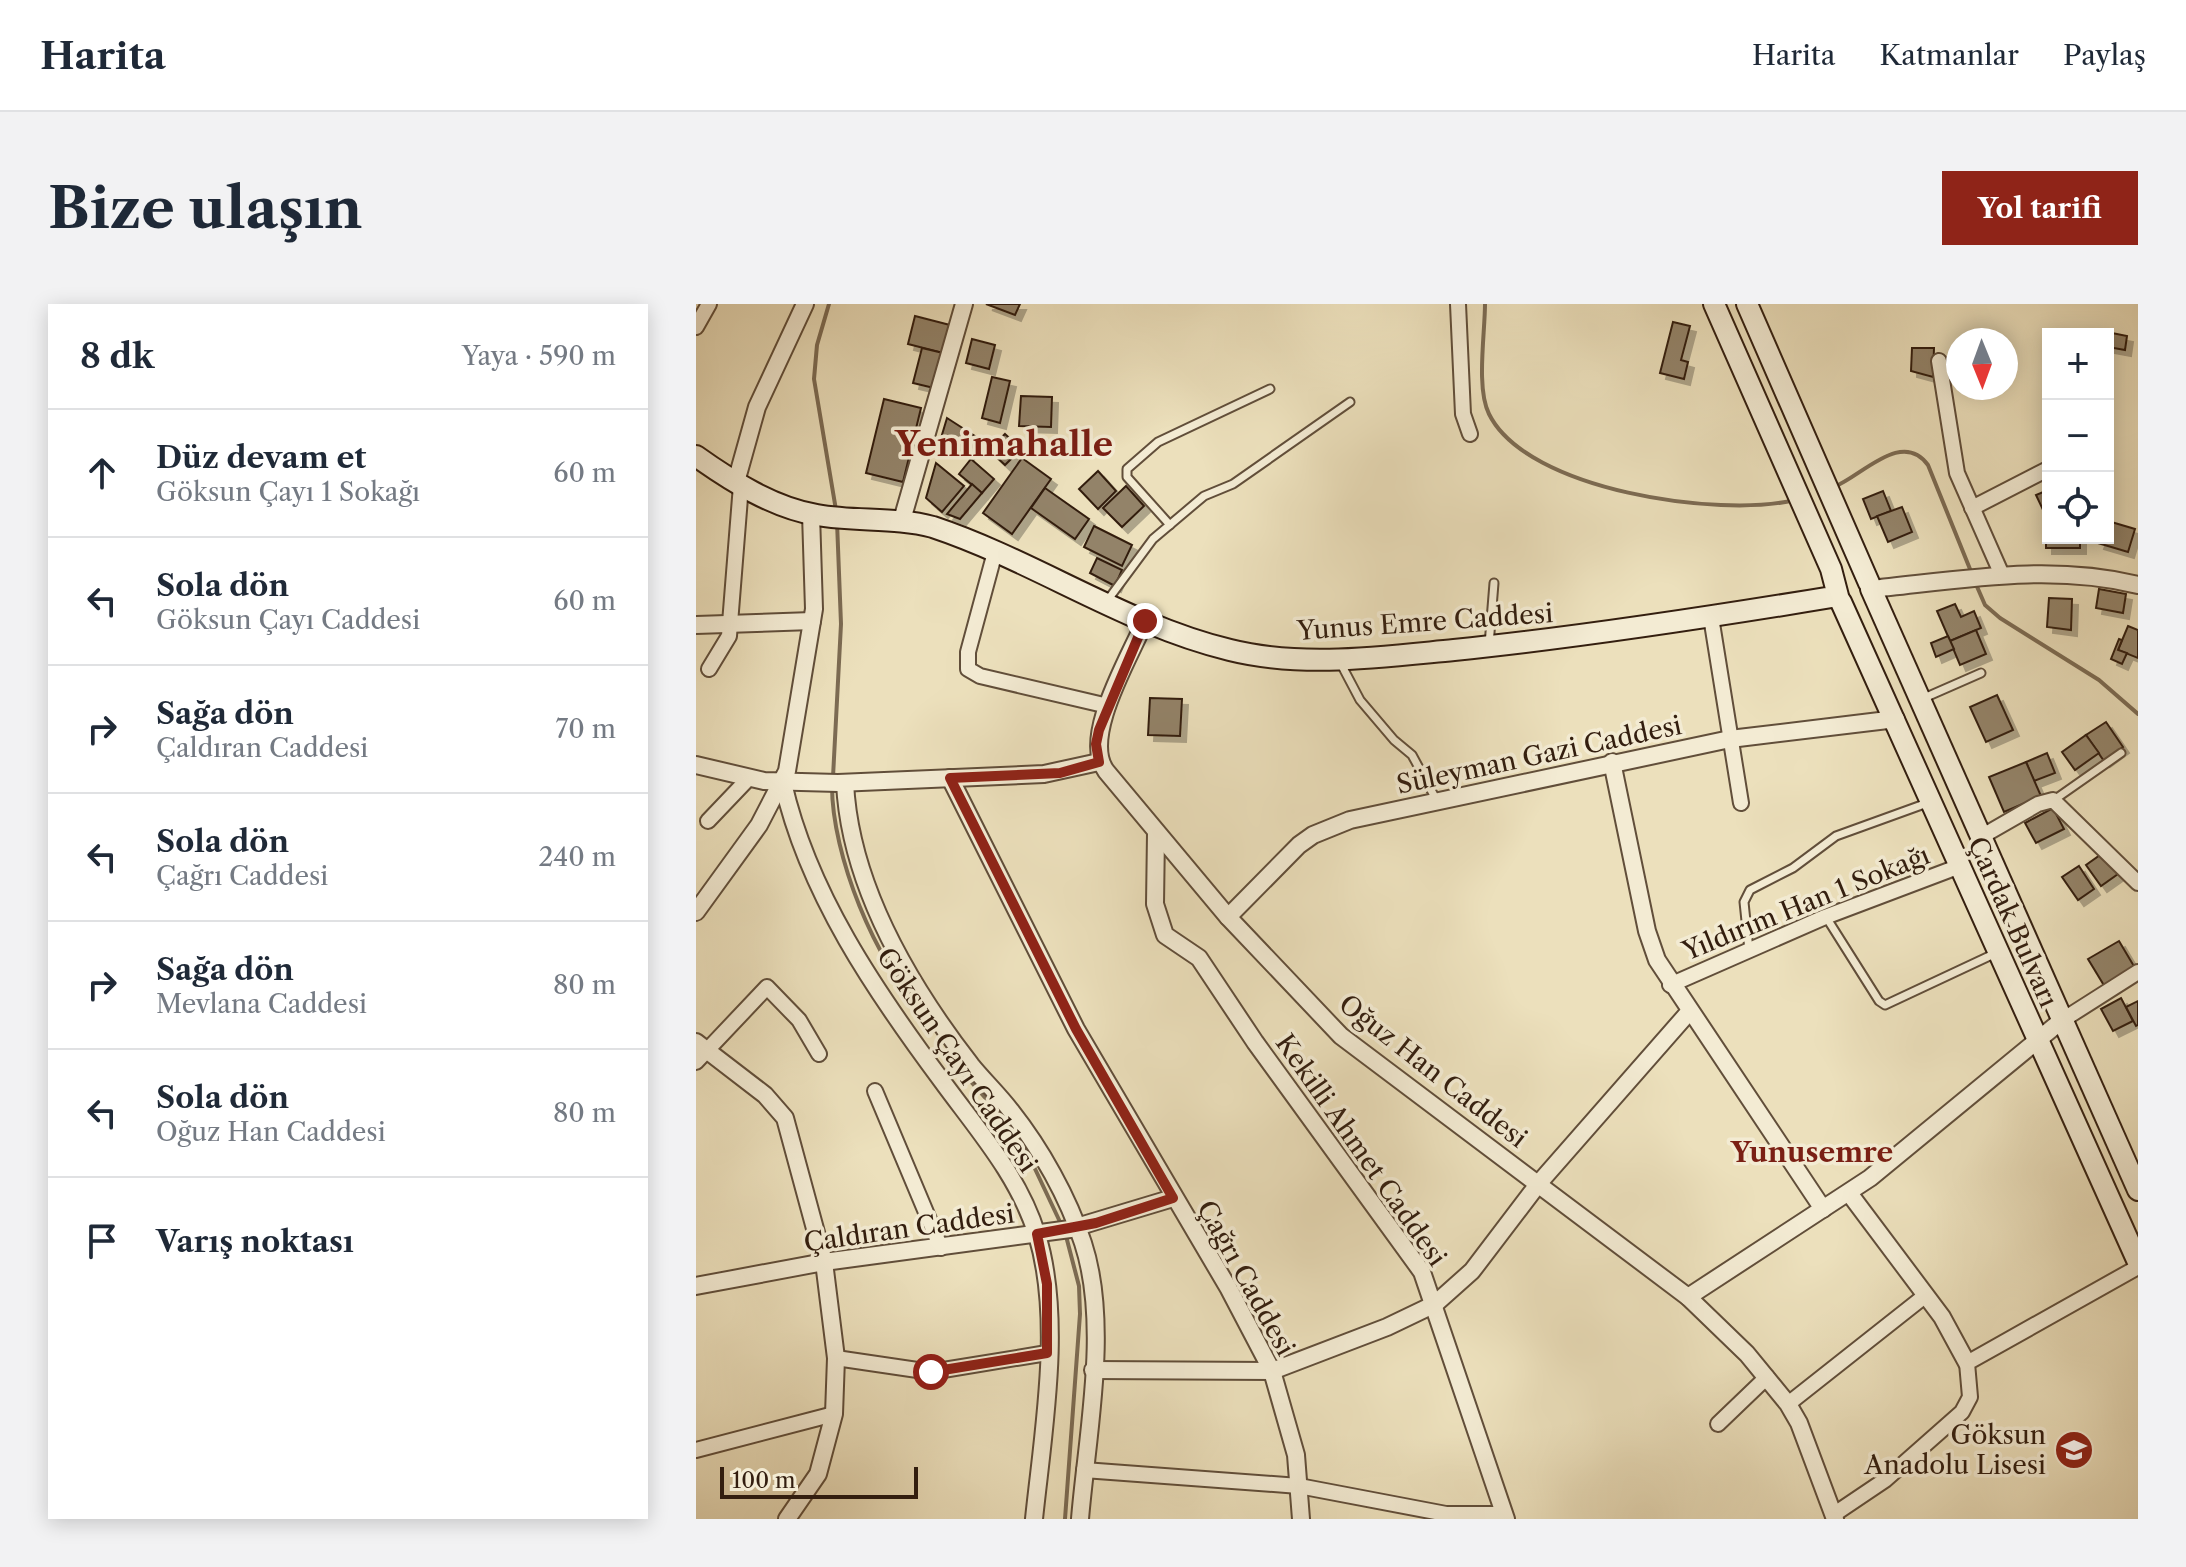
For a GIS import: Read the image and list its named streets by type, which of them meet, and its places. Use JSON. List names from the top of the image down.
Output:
{
  "streets": {
    "main road": ["Yunus Emre Caddesi", "Çardak Bulvarı"],
    "street": [
      "Süleyman Gazi Caddesi",
      "Yıldırım Han 1 Sokağı",
      "Göksun Çayı Caddesi",
      "Oğuz Han Caddesi",
      "Kekilli Ahmet Caddesi",
      "Çaldıran Caddesi",
      "Çağrı Caddesi"
    ]
  },
  "crossings": [
    ["Yunus Emre Caddesi", "Çardak Bulvarı"],
    ["Süleyman Gazi Caddesi", "Çardak Bulvarı"],
    ["Süleyman Gazi Caddesi", "Oğuz Han Caddesi"],
    ["Yıldırım Han 1 Sokağı", "Çardak Bulvarı"],
    ["Göksun Çayı Caddesi", "Çaldıran Caddesi"],
    ["Oğuz Han Caddesi", "Kekilli Ahmet Caddesi"],
    ["Çaldıran Caddesi", "Çağrı Caddesi"]
  ],
  "districts": ["Yenimahalle", "Yunusemre"],
  "places": {
    "school or university": ["Göksun Anadolu Lisesi"]
  },
  "scale_bar": "100 m",
  "north": "bottom",
  "page": {
    "header": "Harita",
    "nav": ["Harita", "Katmanlar", "Paylaş"],
    "buttons": "Yol tarifi",
    "title": "Bize ulaşın",
    "heading": ["8 dk", "Yaya · 590 m"],
    "map_buttons": ["+", "−"],
    "list": [
      ["Düz devam et", "Göksun Çayı 1 Sokağı", "60 m"],
      ["Sola dön", "Göksun Çayı Caddesi", "60 m"],
      ["Sağa dön", "Çaldıran Caddesi", "70 m"],
      ["Sola dön", "Çağrı Caddesi", "240 m"],
      ["Sağa dön", "Mevlana Caddesi", "80 m"],
      ["Sola dön", "Oğuz Han Caddesi", "80 m"],
      "Varış noktası"
    ],
    "scale": "100 m"
  }
}
